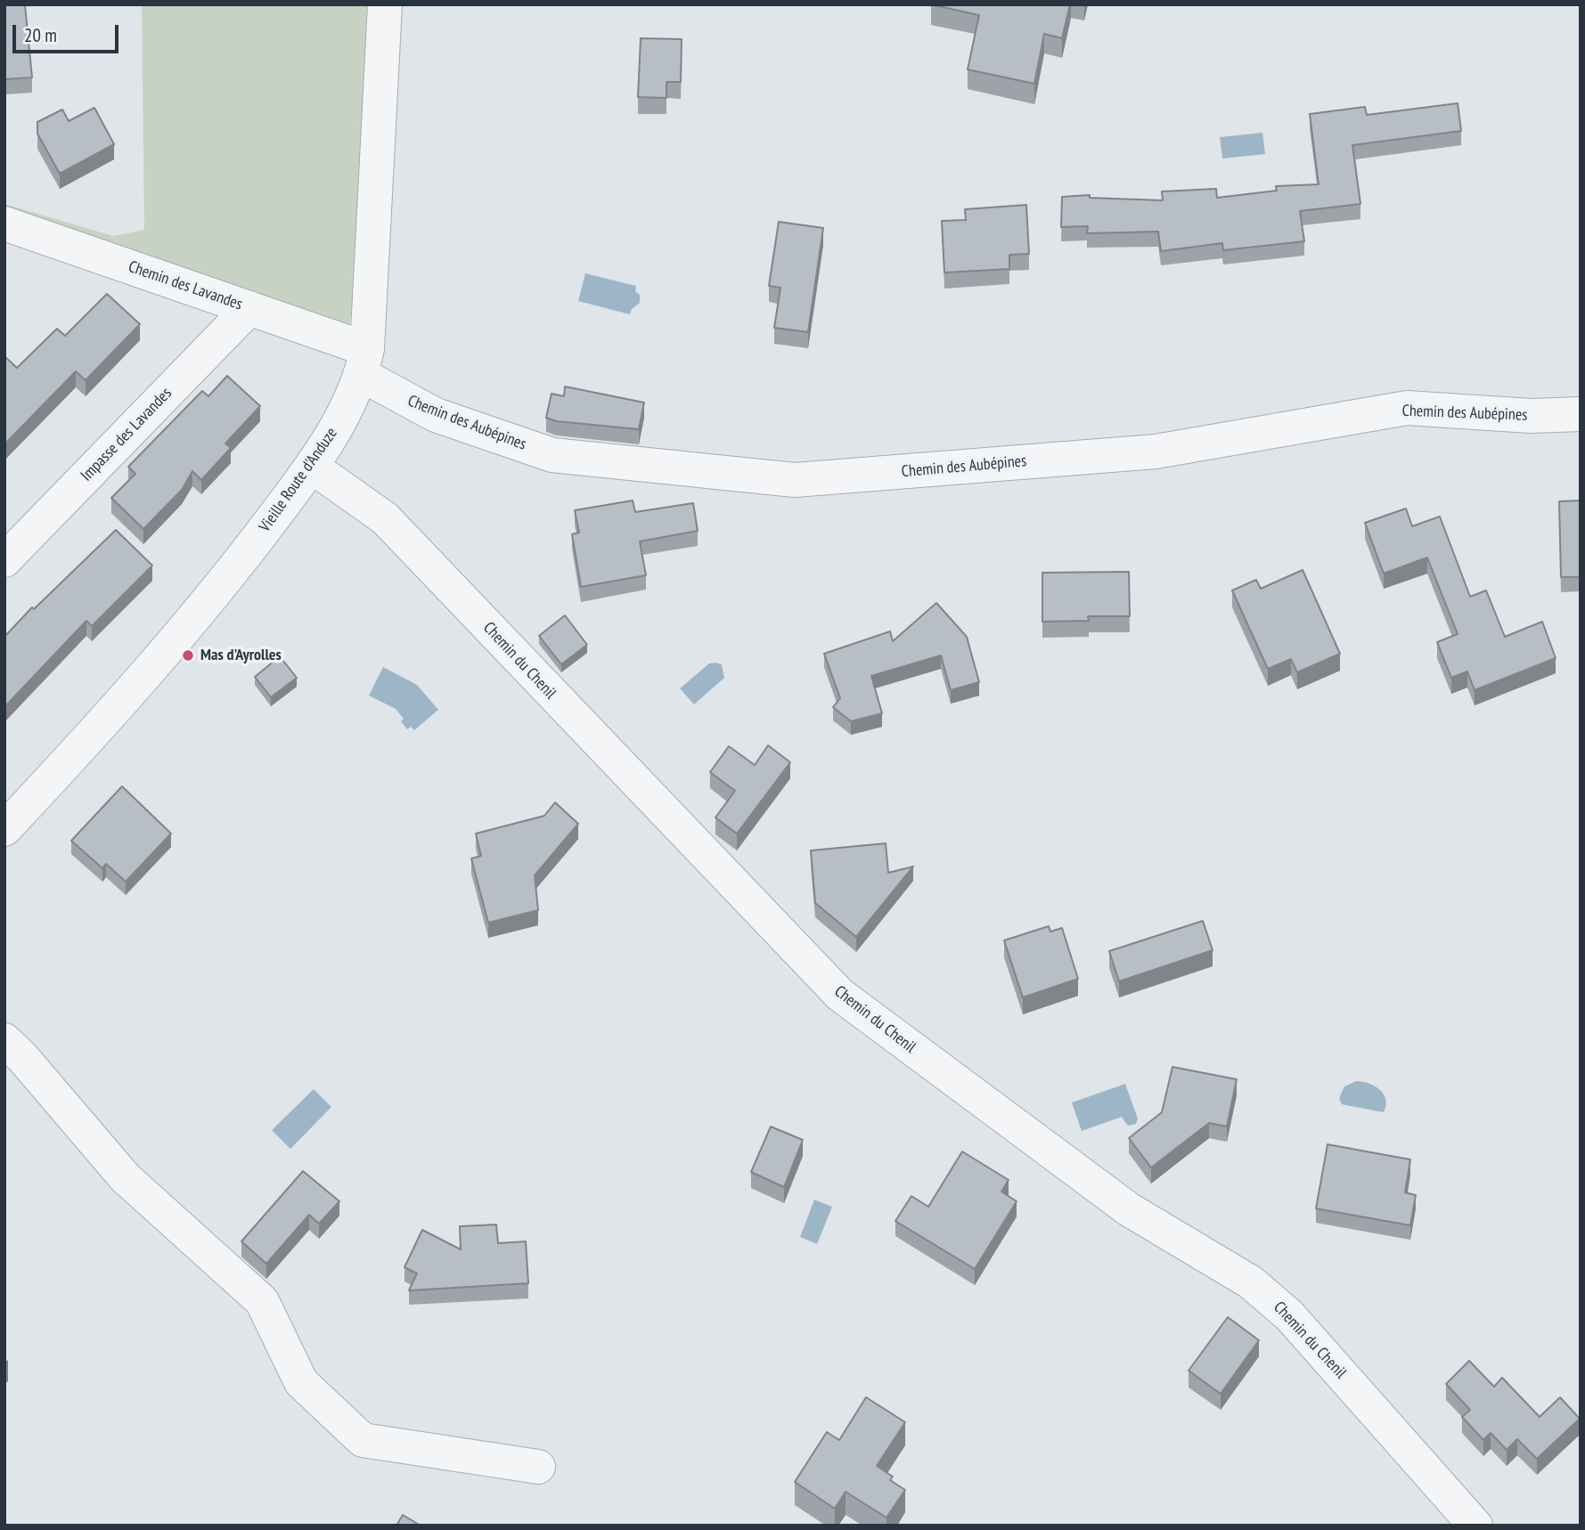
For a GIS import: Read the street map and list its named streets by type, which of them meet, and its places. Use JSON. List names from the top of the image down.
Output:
{
  "streets": {
    "street": [
      "Chemin des Lavandes",
      "Chemin des Aubépines",
      "Impasse des Lavandes",
      "Vieille Route d'Anduze",
      "Chemin du Chenil"
    ]
  },
  "crossings": [
    ["Chemin des Lavandes", "Chemin des Aubépines"],
    ["Chemin des Lavandes", "Impasse des Lavandes"],
    ["Chemin des Lavandes", "Vieille Route d'Anduze"],
    ["Chemin des Aubépines", "Vieille Route d'Anduze"],
    ["Vieille Route d'Anduze", "Chemin du Chenil"]
  ],
  "places": ["Mas d'Ayrolles"],
  "scale_bar": "20 m"
}
